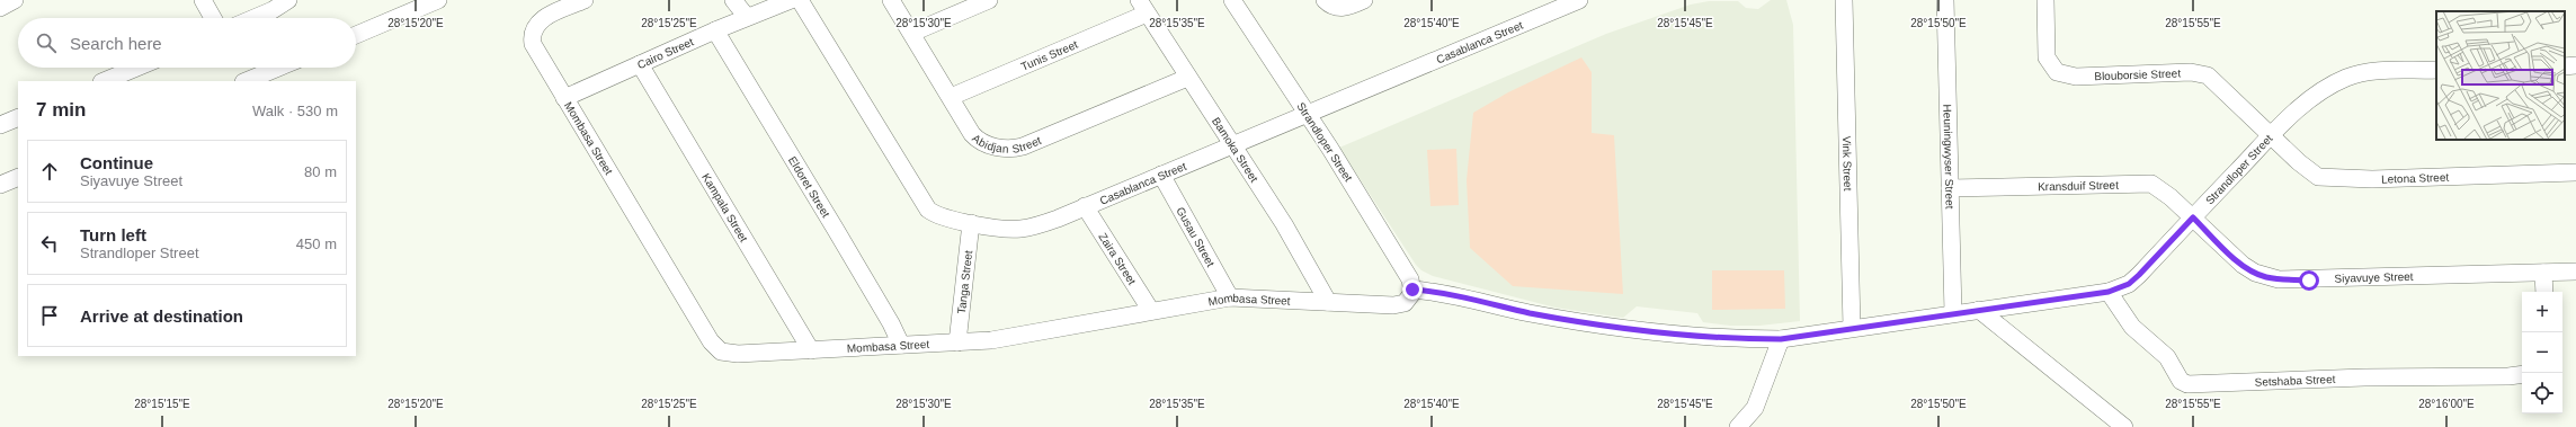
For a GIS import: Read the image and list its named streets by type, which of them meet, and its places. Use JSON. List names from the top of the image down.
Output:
{
  "streets": {
    "street": [
      "Casablanca Street",
      "Cairo Street",
      "Tunis Street",
      "Blouborsie Street",
      "Abidjan Street",
      "Mombasa Street",
      "Strandloper Street",
      "Bamoka Street",
      "Heuningwyser Street",
      "Vink Street",
      "Letona Street",
      "Kransduif Street",
      "Eldoret Street",
      "Kampala Street",
      "Gusau Street",
      "Zaira Street",
      "Siyavuye Street",
      "Tanga Street",
      "Setshaba Street"
    ]
  },
  "crossings": [
    ["Casablanca Street", "Strandloper Street"],
    ["Casablanca Street", "Bamoka Street"],
    ["Casablanca Street", "Gusau Street"],
    ["Casablanca Street", "Zaira Street"],
    ["Casablanca Street", "Tanga Street"],
    ["Cairo Street", "Mombasa Street"],
    ["Cairo Street", "Eldoret Street"],
    ["Cairo Street", "Kampala Street"],
    ["Tunis Street", "Abidjan Street"],
    ["Tunis Street", "Bamoka Street"],
    ["Blouborsie Street", "Strandloper Street"],
    ["Blouborsie Street", "Letona Street"],
    ["Abidjan Street", "Bamoka Street"],
    ["Mombasa Street", "Strandloper Street"],
    ["Mombasa Street", "Bamoka Street"],
    ["Mombasa Street", "Eldoret Street"],
    ["Mombasa Street", "Kampala Street"],
    ["Mombasa Street", "Gusau Street"],
    ["Mombasa Street", "Zaira Street"],
    ["Mombasa Street", "Tanga Street"],
    ["Strandloper Street", "Heuningwyser Street"],
    ["Strandloper Street", "Vink Street"],
    ["Strandloper Street", "Letona Street"],
    ["Strandloper Street", "Kransduif Street"],
    ["Strandloper Street", "Siyavuye Street"],
    ["Strandloper Street", "Setshaba Street"],
    ["Heuningwyser Street", "Kransduif Street"],
    ["Kransduif Street", "Siyavuye Street"]
  ],
  "page": {
    "search": "Search here",
    "heading": ["7 min", "Walk · 530 m"],
    "list": [
      ["Continue", "Siyavuye Street", "80 m"],
      ["Turn left", "Strandloper Street", "450 m"],
      "Arrive at destination"
    ],
    "map_buttons": ["+", "−"]
  },
  "coordinates": [
    "28°15'20\"E",
    "28°15'25\"E",
    "28°15'30\"E",
    "28°15'35\"E",
    "28°15'40\"E",
    "28°15'45\"E",
    "28°15'50\"E",
    "28°15'55\"E",
    "28°15'15\"E",
    "28°16'00\"E"
  ]
}
